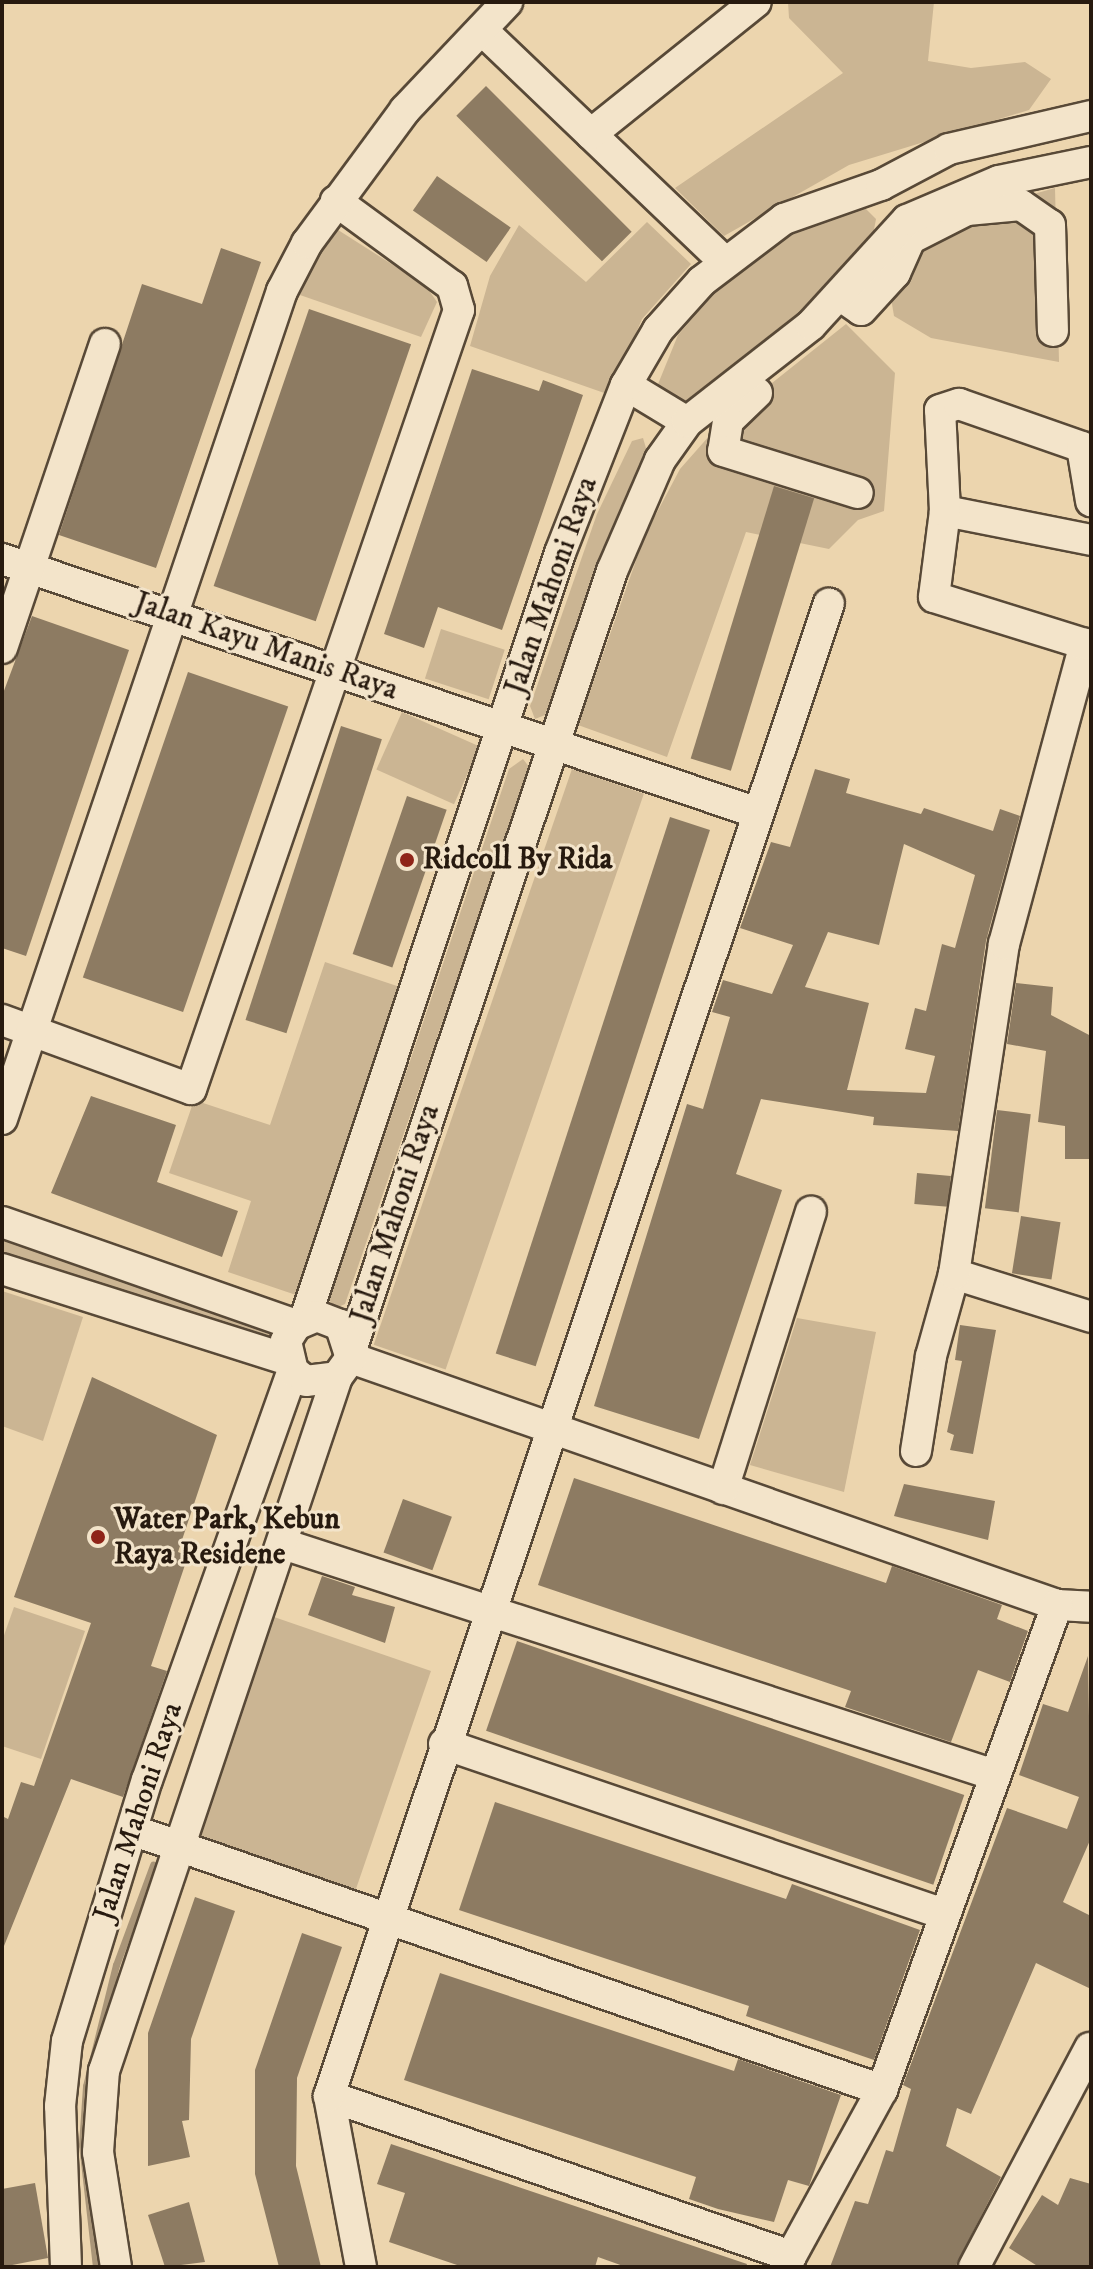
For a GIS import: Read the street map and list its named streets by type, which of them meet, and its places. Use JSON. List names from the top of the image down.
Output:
{
  "streets": {
    "street": ["Jalan Mahoni Raya", "Jalan Kayu Manis Raya"]
  },
  "crossings": [
    ["Jalan Mahoni Raya", "Jalan Kayu Manis Raya"]
  ],
  "places": ["Ridcoll By Rida", "Water Park, Kebun Raya Residene"]
}
